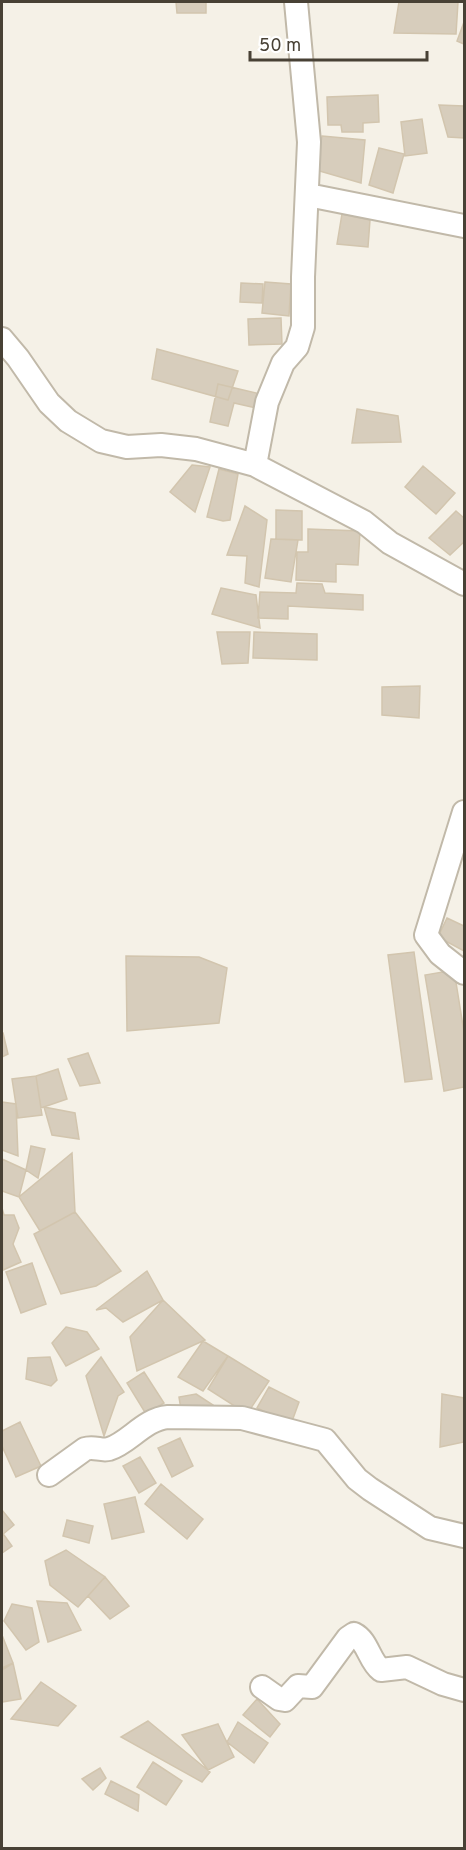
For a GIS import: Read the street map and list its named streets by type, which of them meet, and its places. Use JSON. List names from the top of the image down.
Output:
{
  "scale_bar": "50 m"
}
